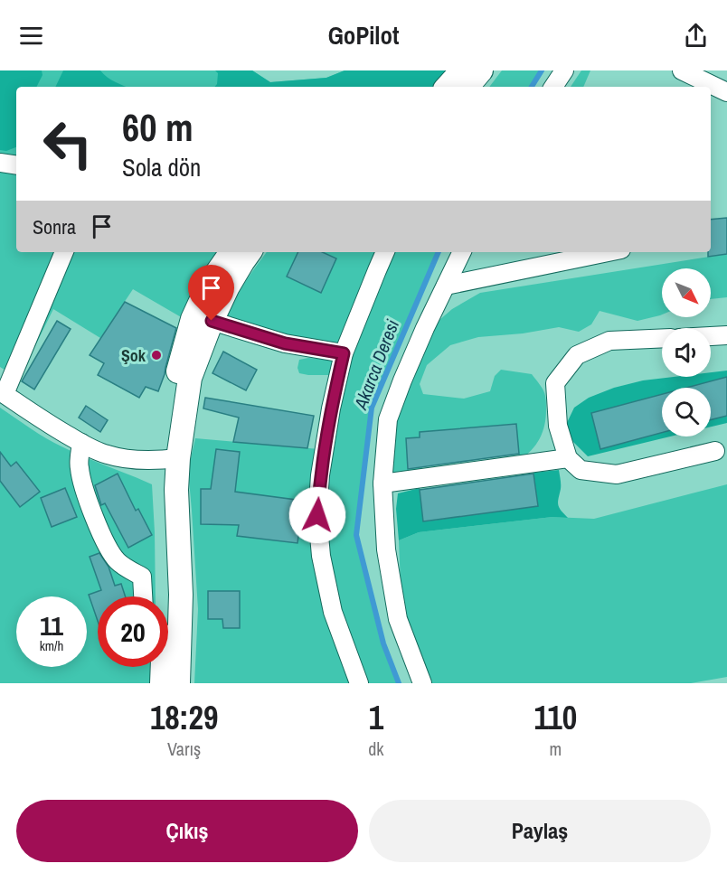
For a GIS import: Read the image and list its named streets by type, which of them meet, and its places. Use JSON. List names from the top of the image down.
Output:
{
  "water": ["Akarca Deresi"],
  "places": ["Şok"],
  "north": "bottom right",
  "page": {
    "header": "GoPilot",
    "turn": ["60 m", "Sola dön"],
    "then": "Sonra",
    "speed": "11 km/h",
    "limit": "20",
    "eta": [
      "18:29",
      "Varış",
      "1",
      "dk",
      "110",
      "m"
    ],
    "buttons": ["Çıkış", "Paylaş"]
  }
}
